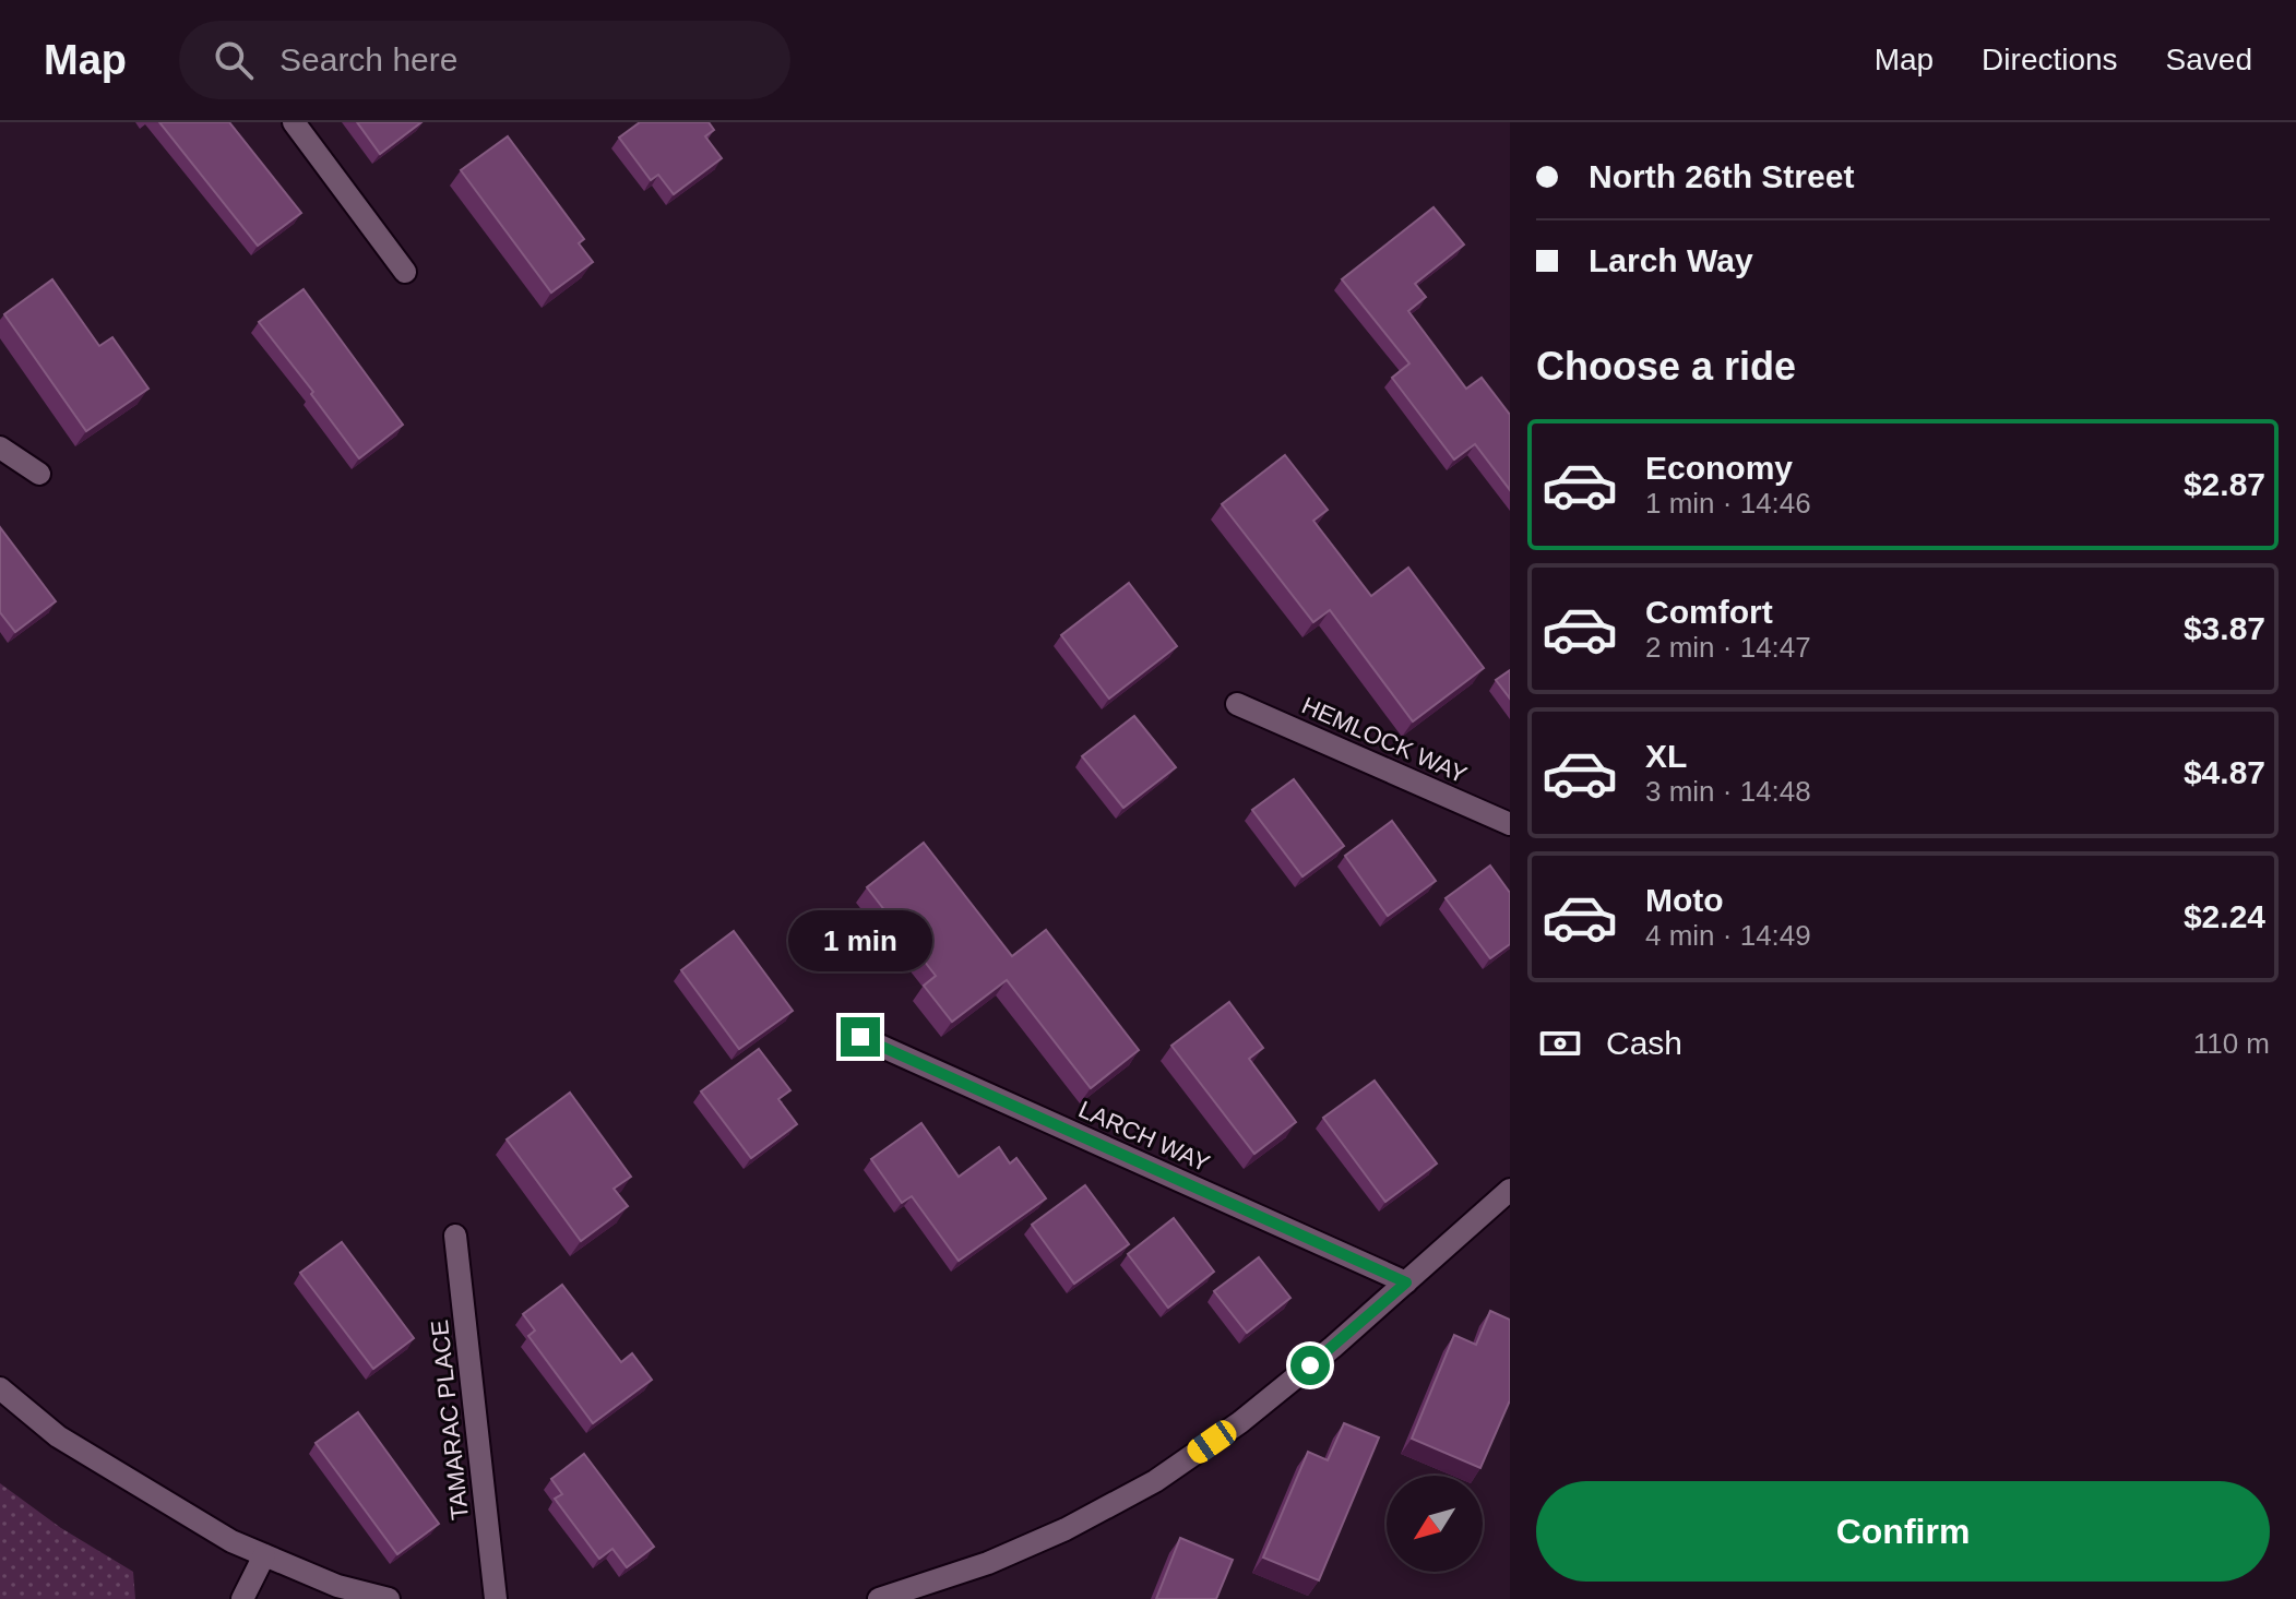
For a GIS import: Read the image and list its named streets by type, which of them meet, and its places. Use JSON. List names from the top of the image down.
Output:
{
  "streets": {
    "street": ["HEMLOCK WAY", "LARCH WAY", "TAMARAC PLACE"]
  },
  "north": "bottom left",
  "page": {
    "header": "Map",
    "search": "Search here",
    "nav": ["Map", "Directions", "Saved"],
    "banner": ["North 26th Street", "Larch Way"],
    "heading": "Choose a ride",
    "list": [
      {
        "name": "Economy",
        "note": "1 min · 14:46",
        "value": "$2.87"
      },
      {
        "name": "Comfort",
        "note": "2 min · 14:47",
        "value": "$3.87"
      },
      {
        "name": "XL",
        "note": "3 min · 14:48",
        "value": "$4.87"
      },
      {
        "name": "Moto",
        "note": "4 min · 14:49",
        "value": "$2.24"
      }
    ],
    "bubble": "1 min",
    "pay": ["Cash", "110 m"],
    "buttons": "Confirm"
  }
}
